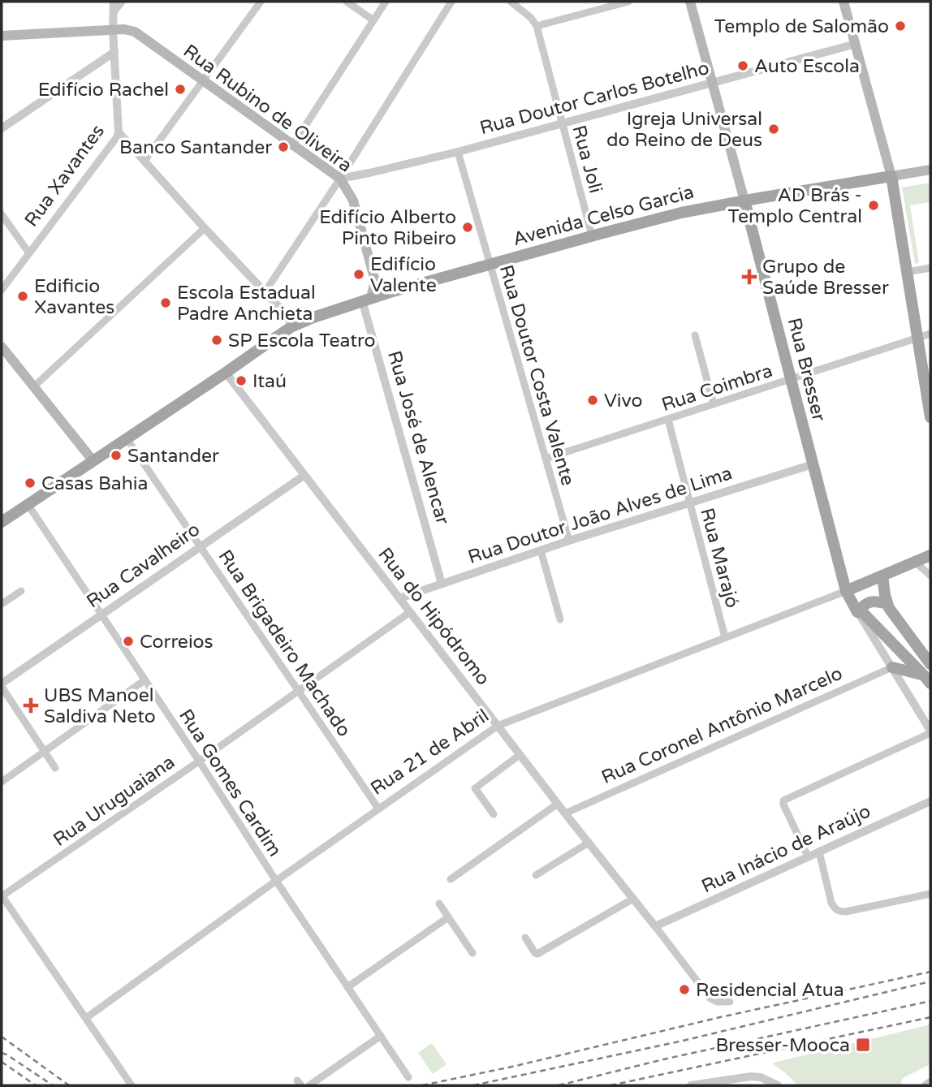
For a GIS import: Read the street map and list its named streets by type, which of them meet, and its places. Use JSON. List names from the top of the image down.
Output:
{
  "streets": {
    "main road": [
      "Rua Rubino de Oliveira",
      "Avenida Celso Garcia",
      "Rua Bresser",
      "Rua 21 de Abril"
    ],
    "street": [
      "Rua Doutor Carlos Botelho",
      "Rua Joli",
      "Rua Xavantes",
      "Rua Doutor Costa Valente",
      "Rua Coimbra",
      "Rua José de Alencar",
      "Rua Doutor João Alves de Lima",
      "Rua Marajó",
      "Rua Cavalheiro",
      "Rua do Hipódromo",
      "Rua Brigadeiro Machado",
      "Rua Coronel Antônio Marcelo",
      "Rua Gomes Cardim",
      "Rua Uruguaiana",
      "Rua Inácio de Araújo"
    ]
  },
  "crossings": [
    ["Rua Doutor Carlos Botelho", "Rua Rubino de Oliveira"],
    ["Rua Doutor Carlos Botelho", "Rua Joli"],
    ["Rua Doutor Carlos Botelho", "Rua Bresser"],
    ["Rua Doutor Carlos Botelho", "Rua Doutor Costa Valente"],
    ["Rua Rubino de Oliveira", "Rua Xavantes"],
    ["Rua Rubino de Oliveira", "Avenida Celso Garcia"],
    ["Rua Rubino de Oliveira", "Rua José de Alencar"],
    ["Rua Joli", "Avenida Celso Garcia"],
    ["Avenida Celso Garcia", "Rua Bresser"],
    ["Avenida Celso Garcia", "Rua Doutor Costa Valente"],
    ["Avenida Celso Garcia", "Rua José de Alencar"],
    ["Avenida Celso Garcia", "Rua do Hipódromo"],
    ["Avenida Celso Garcia", "Rua Brigadeiro Machado"],
    ["Avenida Celso Garcia", "Rua Gomes Cardim"],
    ["Rua Bresser", "Rua Coimbra"],
    ["Rua Bresser", "Rua Doutor João Alves de Lima"],
    ["Rua Bresser", "Rua Coronel Antônio Marcelo"],
    ["Rua Bresser", "Rua 21 de Abril"],
    ["Rua Doutor Costa Valente", "Rua Coimbra"],
    ["Rua Doutor Costa Valente", "Rua Doutor João Alves de Lima"],
    ["Rua Coimbra", "Rua Marajó"],
    ["Rua José de Alencar", "Rua Doutor João Alves de Lima"],
    ["Rua Doutor João Alves de Lima", "Rua Marajó"],
    ["Rua Doutor João Alves de Lima", "Rua do Hipódromo"],
    ["Rua Marajó", "Rua 21 de Abril"],
    ["Rua Cavalheiro", "Rua do Hipódromo"],
    ["Rua Cavalheiro", "Rua Brigadeiro Machado"],
    ["Rua Cavalheiro", "Rua Gomes Cardim"],
    ["Rua do Hipódromo", "Rua Coronel Antônio Marcelo"],
    ["Rua do Hipódromo", "Rua 21 de Abril"],
    ["Rua do Hipódromo", "Rua Uruguaiana"],
    ["Rua do Hipódromo", "Rua Inácio de Araújo"],
    ["Rua Brigadeiro Machado", "Rua 21 de Abril"],
    ["Rua Brigadeiro Machado", "Rua Uruguaiana"],
    ["Rua 21 de Abril", "Rua Gomes Cardim"],
    ["Rua Gomes Cardim", "Rua Uruguaiana"]
  ],
  "places": {
    "other": [
      "Templo de Salomão",
      "Auto Escola",
      "Edifício Rachel",
      "Igreja Universal do Reino de Deus",
      "Banco Santander",
      "AD Brás - Templo Central",
      "Edifício Alberto Pinto Ribeiro",
      "Edifício Valente",
      "Edificio Xavantes",
      "Escola Estadual Padre Anchieta",
      "SP Escola Teatro",
      "Itaú",
      "Vivo",
      "Santander",
      "Casas Bahia",
      "Correios",
      "Residencial Atua"
    ],
    "health": ["Grupo de Saúde Bresser", "UBS Manoel Saldiva Neto"],
    "transit": ["Bresser-Mooca"]
  }
}
